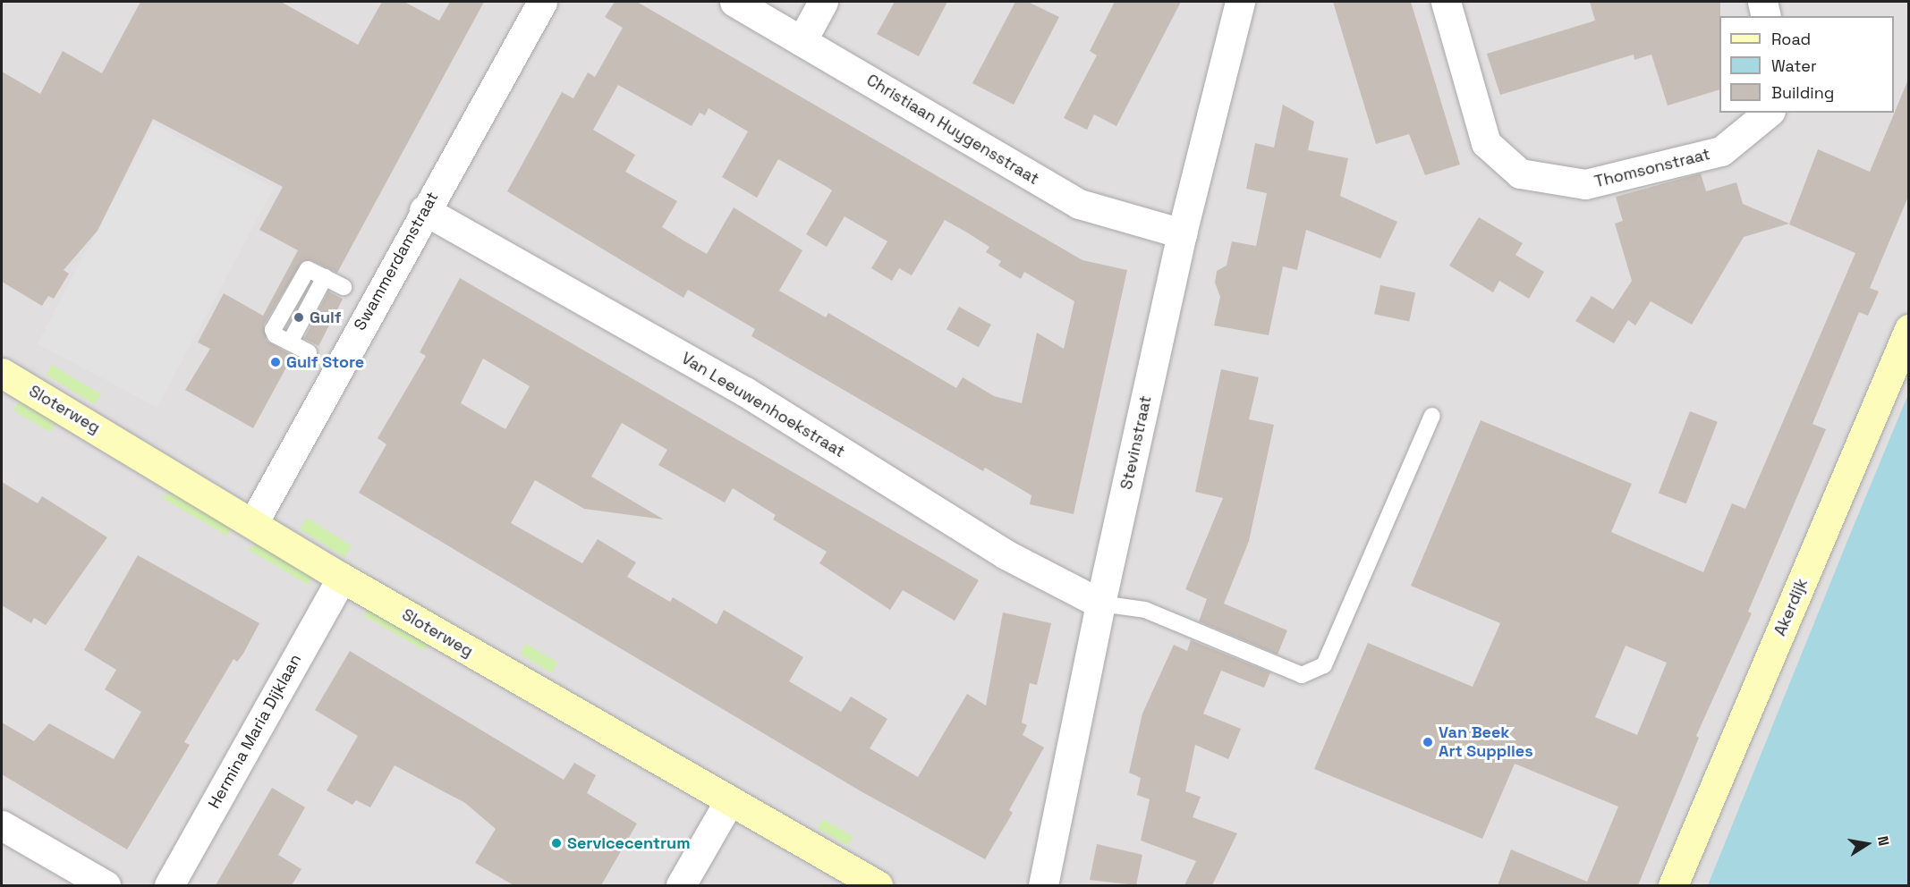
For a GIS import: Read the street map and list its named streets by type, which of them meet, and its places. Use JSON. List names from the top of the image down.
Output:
{
  "streets": {
    "street": [
      "Christiaan Huygensstraat",
      "Thomsonstraat",
      "Swammerdamstraat",
      "Van Leeuwenhoekstraat",
      "Sloterweg",
      "Stevinstraat",
      "Akerdijk",
      "Hermina Maria Dijklaan"
    ]
  },
  "crossings": [
    ["Christiaan Huygensstraat", "Stevinstraat"],
    ["Swammerdamstraat", "Van Leeuwenhoekstraat"],
    ["Swammerdamstraat", "Sloterweg"],
    ["Van Leeuwenhoekstraat", "Stevinstraat"],
    ["Sloterweg", "Hermina Maria Dijklaan"]
  ],
  "places": [
    "Gulf",
    "Gulf Store",
    "Van Beek Art Supplies",
    "Servicecentrum"
  ],
  "legend": ["Road", "Water", "Building"],
  "north": "right"
}
